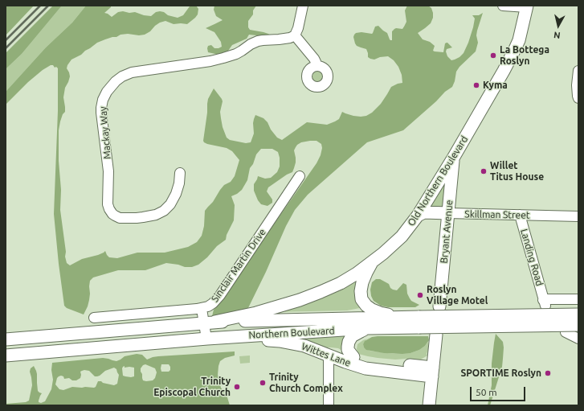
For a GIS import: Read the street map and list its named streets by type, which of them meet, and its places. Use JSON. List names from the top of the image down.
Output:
{
  "streets": {
    "main road": [
      "Old Northern Boulevard",
      "Skillman Street",
      "Bryant Avenue",
      "Northern Boulevard",
      "Wittes Lane"
    ],
    "street": ["Mackay Way", "Landing Road", "Sinclair Martin Drive"]
  },
  "crossings": [
    ["Old Northern Boulevard", "Skillman Street"],
    ["Old Northern Boulevard", "Bryant Avenue"],
    ["Old Northern Boulevard", "Northern Boulevard"],
    ["Skillman Street", "Bryant Avenue"],
    ["Skillman Street", "Landing Road"],
    ["Northern Boulevard", "Wittes Lane"]
  ],
  "places": [
    "La Bottega Roslyn",
    "Kyma",
    "Willet Titus House",
    "Roslyn Village Motel",
    "SPORTIME Roslyn",
    "Trinity Church Complex",
    "Trinity Episcopal Church"
  ],
  "scale_bar": "50 m",
  "north": "bottom"
}
